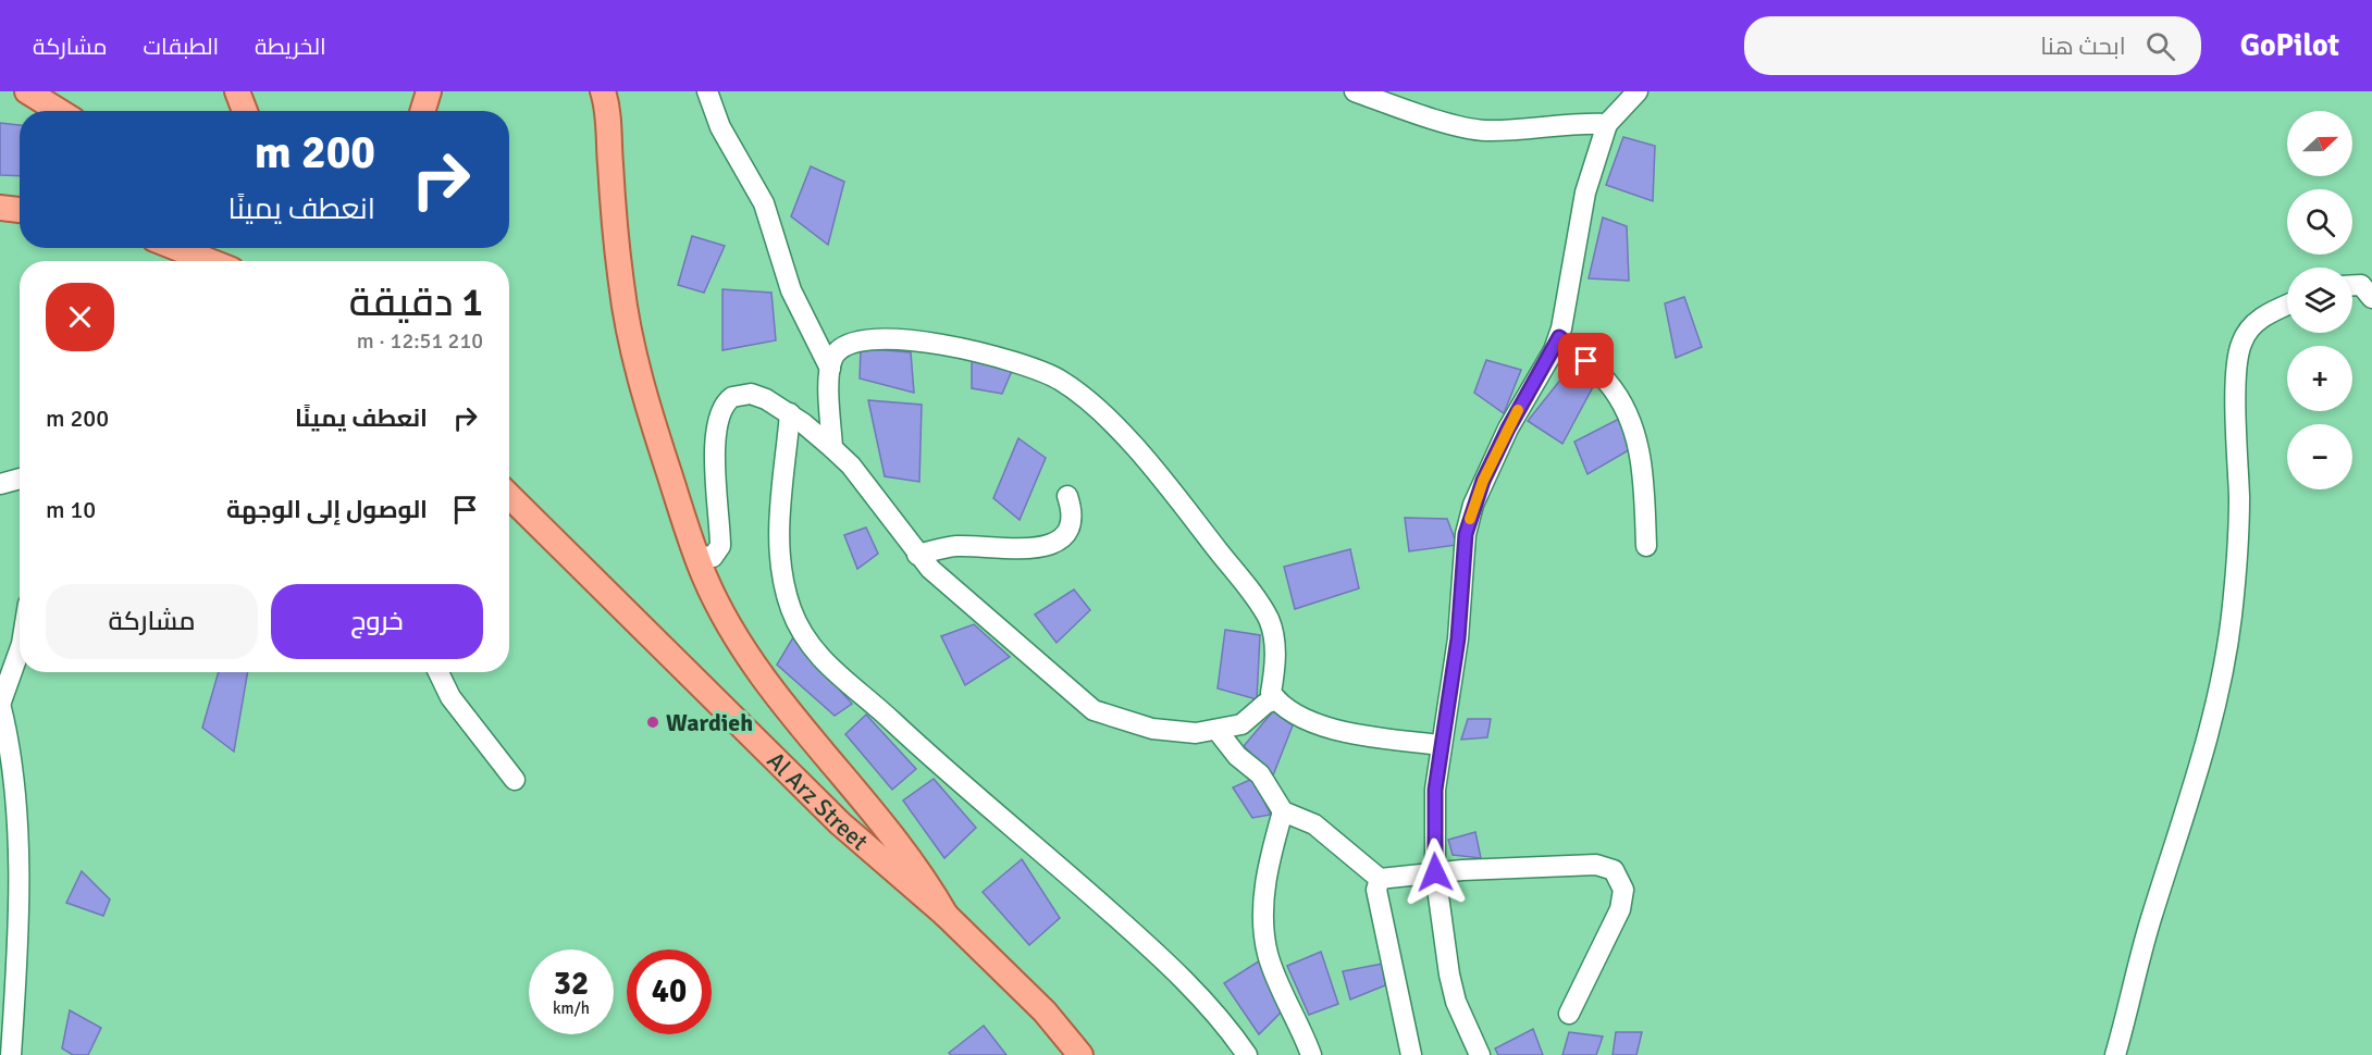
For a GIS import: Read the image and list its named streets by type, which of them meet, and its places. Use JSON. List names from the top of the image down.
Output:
{
  "streets": {
    "main road": ["Al Arz Street"]
  },
  "places": ["Wardieh"],
  "north": "right",
  "page": {
    "header": "GoPilot",
    "search": "ابحث هنا",
    "nav": ["الخريطة", "الطبقات", "مشاركة"],
    "map_buttons": ["+", "−"],
    "turn": ["200 m", "انعطف يمينًا"],
    "heading": ["1 دقيقة", "210 m · 12:51"],
    "list": [
      {
        "name": "انعطف يمينًا",
        "value": "200 m"
      },
      {
        "name": "الوصول إلى الوجهة",
        "value": "10 m"
      }
    ],
    "buttons": ["خروج", "مشاركة"],
    "speed": "32 km/h",
    "limit": "40"
  }
}
